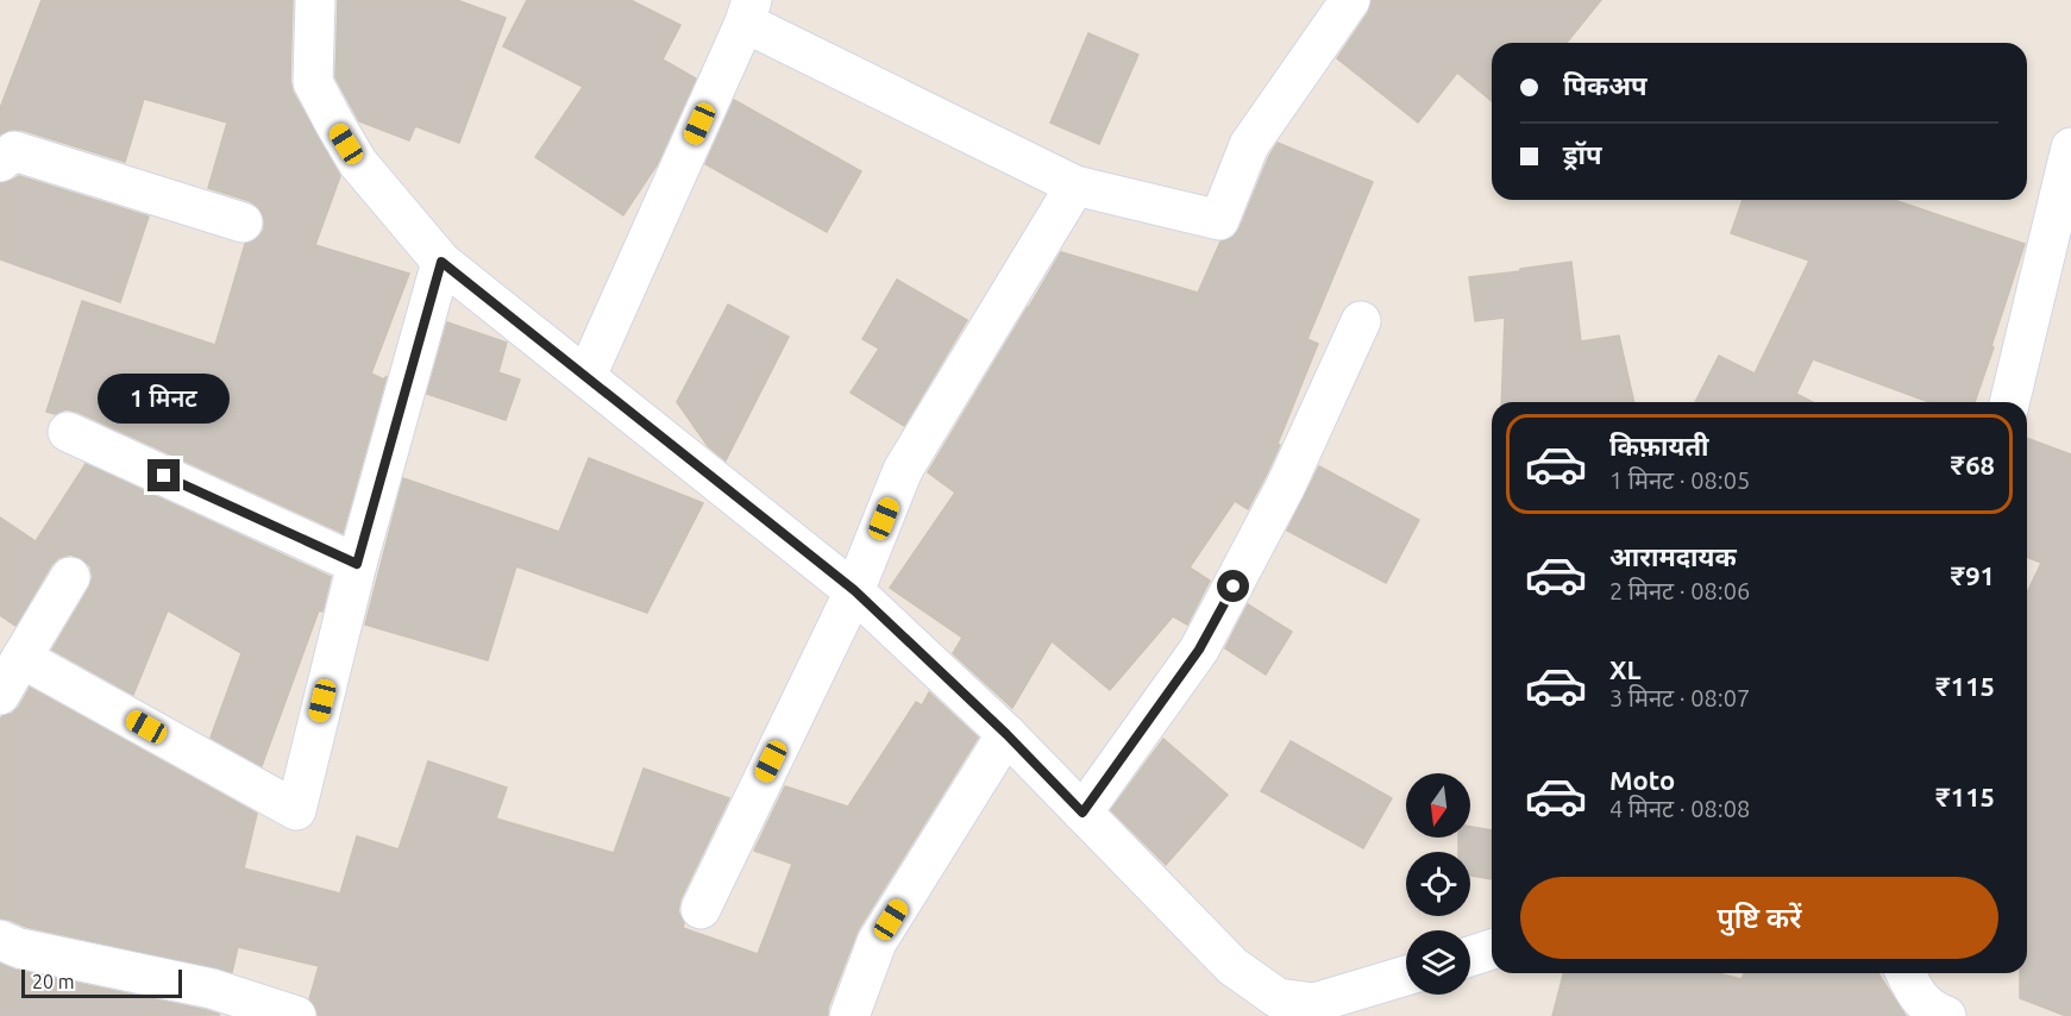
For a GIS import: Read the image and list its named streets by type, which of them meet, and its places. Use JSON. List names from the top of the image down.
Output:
{
  "scale_bar": "20 m",
  "north": "bottom",
  "page": {
    "banner": ["पिकअप", "ड्रॉप"],
    "bubble": "1 मिनट",
    "list": [
      {
        "name": "किफ़ायती",
        "note": "1 मिनट · 08:05",
        "value": "₹68"
      },
      {
        "name": "आरामदायक",
        "note": "2 मिनट · 08:06",
        "value": "₹91"
      },
      {
        "name": "XL",
        "note": "3 मिनट · 08:07",
        "value": "₹115"
      },
      {
        "name": "Moto",
        "note": "4 मिनट · 08:08",
        "value": "₹115"
      }
    ],
    "buttons": "पुष्टि करें",
    "scale": "20 m"
  }
}
